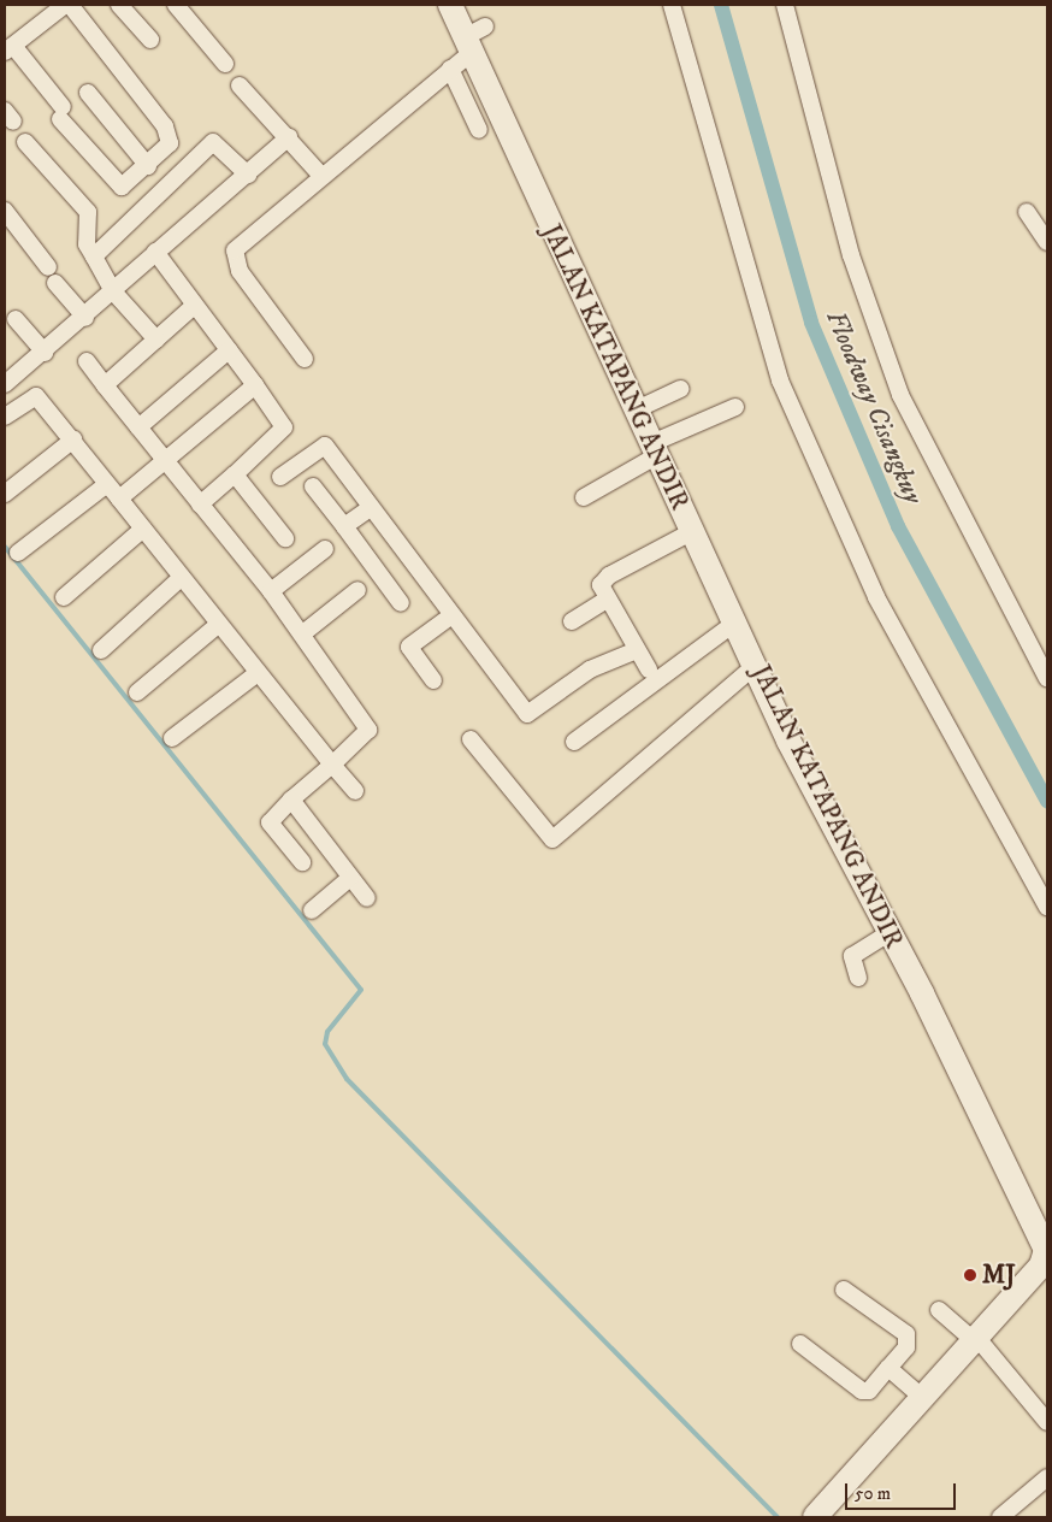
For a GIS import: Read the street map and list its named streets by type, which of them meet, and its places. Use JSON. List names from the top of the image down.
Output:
{
  "streets": {
    "street": ["JALAN KATAPANG ANDIR"]
  },
  "water": ["Floodway Cisangkuy"],
  "places": ["MJ"],
  "scale_bar": "50 m"
}
